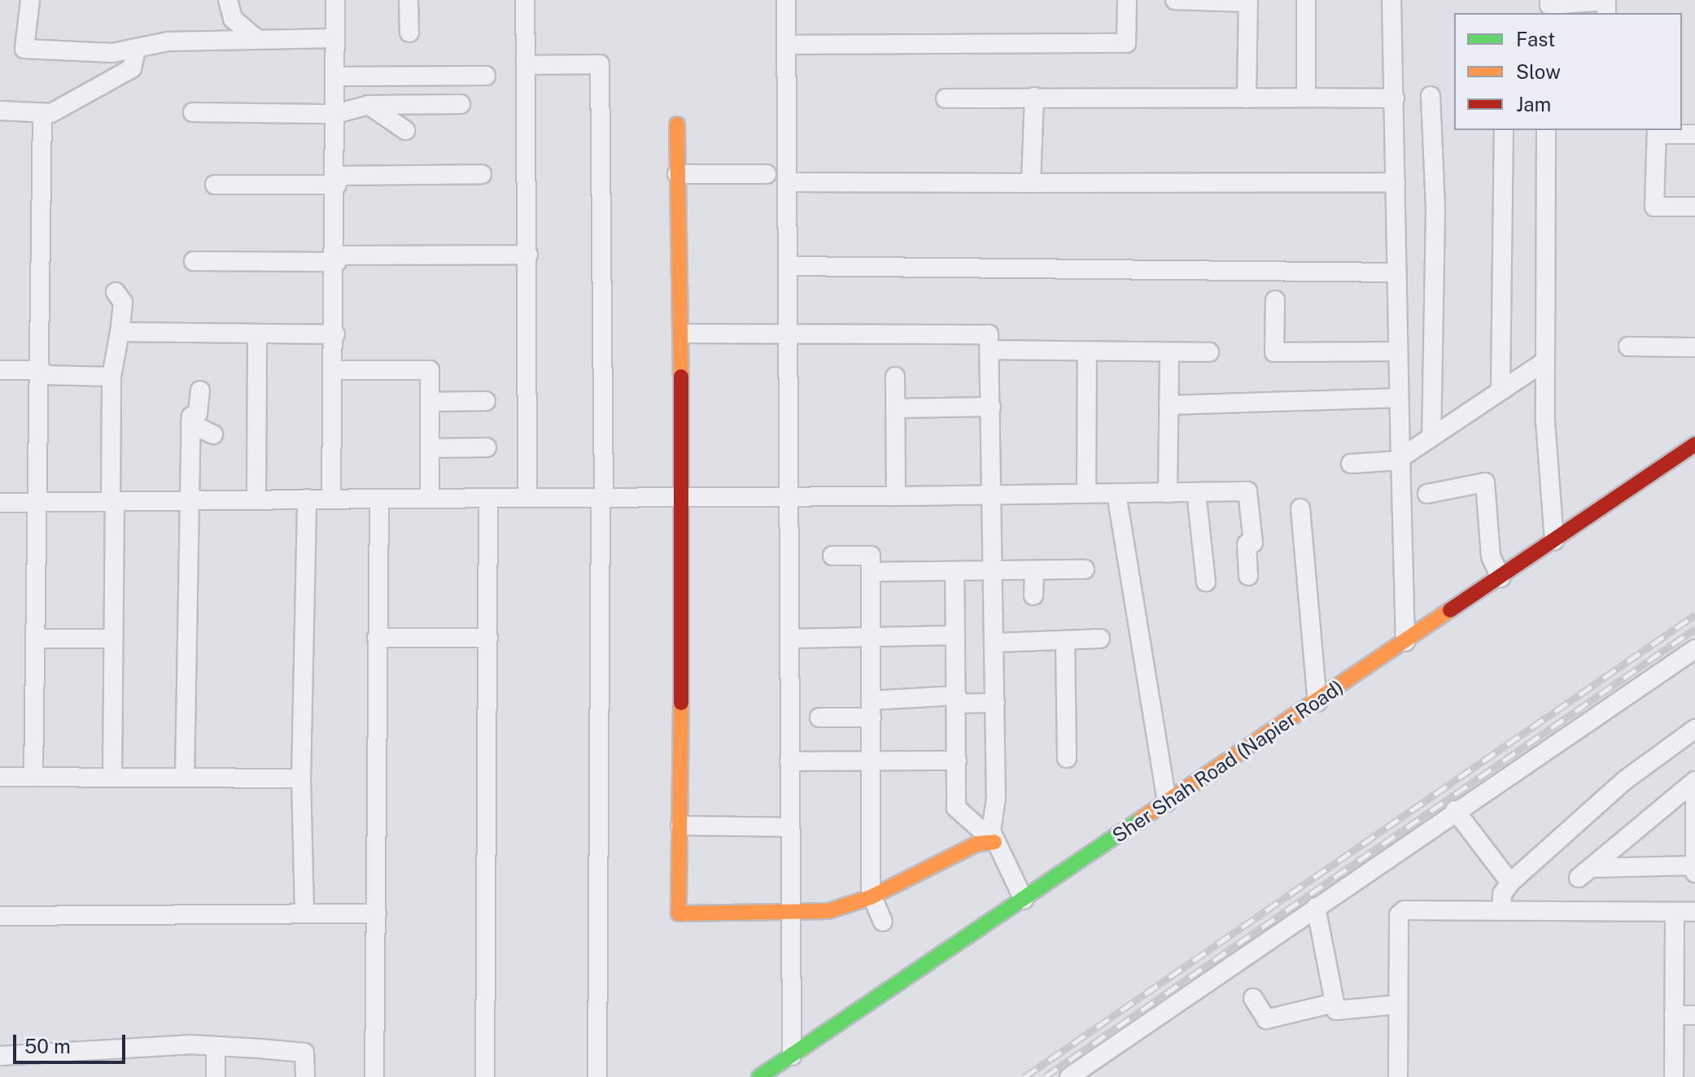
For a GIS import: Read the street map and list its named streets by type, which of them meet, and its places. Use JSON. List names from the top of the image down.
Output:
{
  "streets": {
    "main road": ["Sher Shah Road (Napier Road)"]
  },
  "legend": ["Fast", "Slow", "Jam"],
  "scale_bar": "50 m"
}
